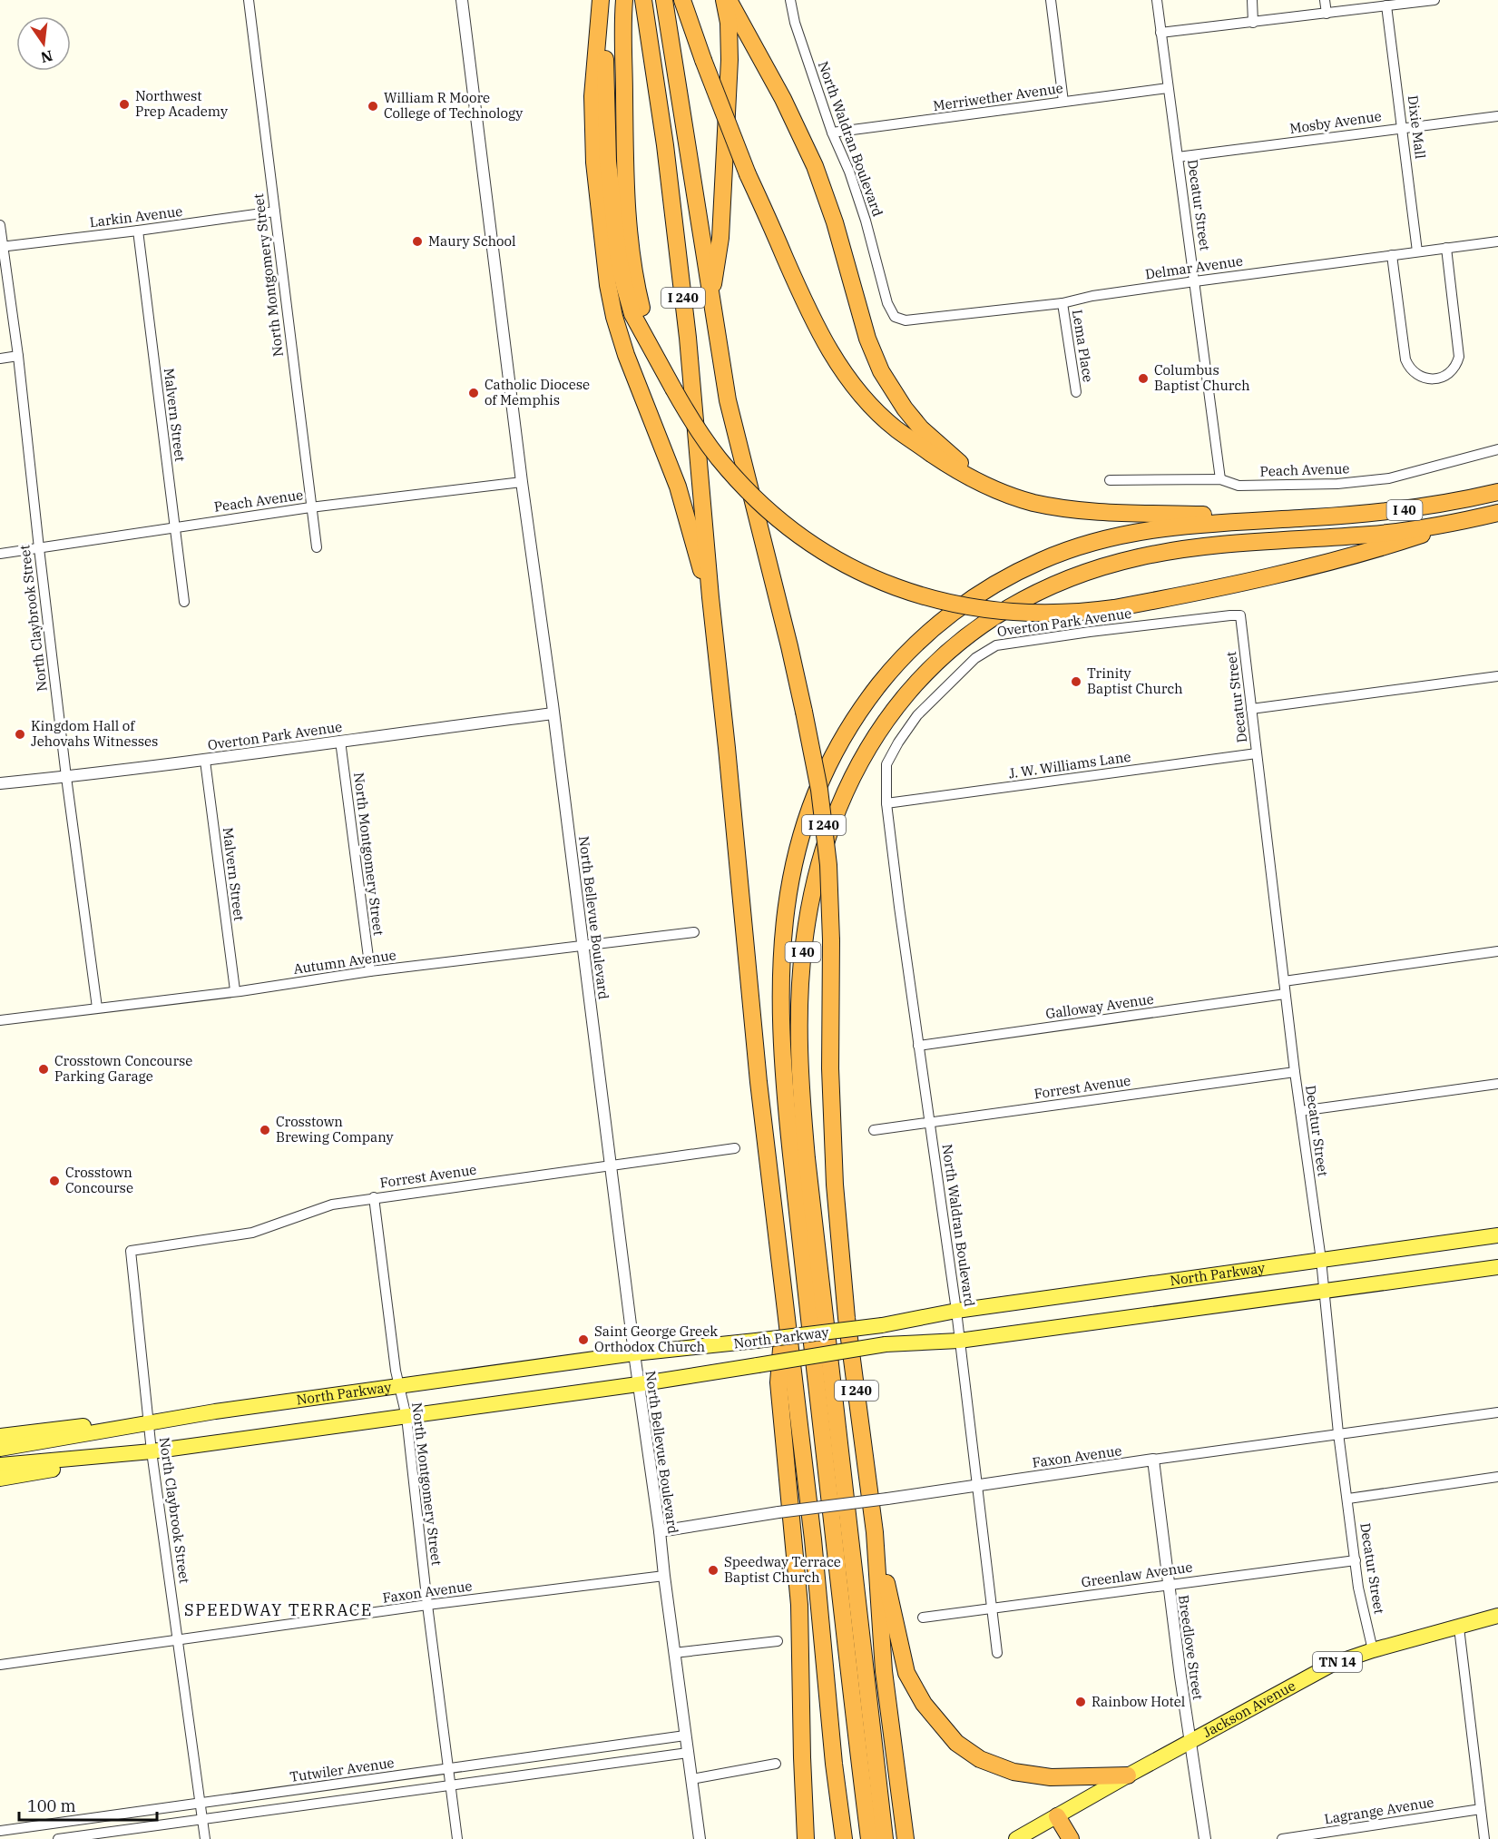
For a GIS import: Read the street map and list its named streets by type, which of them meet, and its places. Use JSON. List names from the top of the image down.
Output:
{
  "streets": {
    "highway": ["I 240", "I 40"],
    "main road": ["North Parkway", "TN 14", "Jackson Avenue"],
    "street": [
      "Merriwether Avenue",
      "Mosby Avenue",
      "Dixie Mall",
      "North Waldran Boulevard",
      "Decatur Street",
      "Larkin Avenue",
      "Delmar Avenue",
      "North Montgomery Street",
      "Lema Place",
      "Malvern Street",
      "Peach Avenue",
      "North Claybrook Street",
      "Overton Park Avenue",
      "J. W. Williams Lane",
      "North Bellevue Boulevard",
      "Autumn Avenue",
      "Galloway Avenue",
      "Forrest Avenue",
      "Faxon Avenue",
      "Greenlaw Avenue",
      "Breedlove Street",
      "Tutwiler Avenue",
      "Lagrange Avenue"
    ]
  },
  "crossings": [
    ["Merriwether Avenue", "North Waldran Boulevard"],
    ["Merriwether Avenue", "Decatur Street"],
    ["Mosby Avenue", "Dixie Mall"],
    ["Mosby Avenue", "Decatur Street"],
    ["Dixie Mall", "Delmar Avenue"],
    ["North Waldran Boulevard", "Delmar Avenue"],
    ["North Waldran Boulevard", "Overton Park Avenue"],
    ["North Waldran Boulevard", "J. W. Williams Lane"],
    ["North Waldran Boulevard", "Galloway Avenue"],
    ["North Waldran Boulevard", "Forrest Avenue"],
    ["North Waldran Boulevard", "North Parkway"],
    ["North Waldran Boulevard", "Faxon Avenue"],
    ["North Waldran Boulevard", "Greenlaw Avenue"],
    ["Decatur Street", "Delmar Avenue"],
    ["Decatur Street", "Peach Avenue"],
    ["Decatur Street", "Overton Park Avenue"],
    ["Decatur Street", "J. W. Williams Lane"],
    ["Decatur Street", "Galloway Avenue"],
    ["Decatur Street", "Forrest Avenue"],
    ["Decatur Street", "North Parkway"],
    ["Decatur Street", "Faxon Avenue"],
    ["Decatur Street", "Greenlaw Avenue"],
    ["Decatur Street", "Jackson Avenue"],
    ["Larkin Avenue", "North Montgomery Street"],
    ["Larkin Avenue", "Malvern Street"],
    ["Larkin Avenue", "North Claybrook Street"],
    ["Delmar Avenue", "Lema Place"],
    ["North Montgomery Street", "Peach Avenue"],
    ["North Montgomery Street", "Overton Park Avenue"],
    ["North Montgomery Street", "Autumn Avenue"],
    ["North Montgomery Street", "Forrest Avenue"],
    ["North Montgomery Street", "North Parkway"],
    ["North Montgomery Street", "Faxon Avenue"],
    ["North Montgomery Street", "Tutwiler Avenue"],
    ["Malvern Street", "Peach Avenue"],
    ["Malvern Street", "Overton Park Avenue"],
    ["Malvern Street", "Autumn Avenue"],
    ["Peach Avenue", "North Claybrook Street"],
    ["Peach Avenue", "North Bellevue Boulevard"],
    ["North Claybrook Street", "Overton Park Avenue"],
    ["North Claybrook Street", "Autumn Avenue"],
    ["North Claybrook Street", "Forrest Avenue"],
    ["North Claybrook Street", "North Parkway"],
    ["North Claybrook Street", "Faxon Avenue"],
    ["North Claybrook Street", "Tutwiler Avenue"],
    ["Overton Park Avenue", "J. W. Williams Lane"],
    ["Overton Park Avenue", "North Bellevue Boulevard"],
    ["North Bellevue Boulevard", "Autumn Avenue"],
    ["North Bellevue Boulevard", "Forrest Avenue"],
    ["North Bellevue Boulevard", "North Parkway"],
    ["North Bellevue Boulevard", "Faxon Avenue"],
    ["North Bellevue Boulevard", "Tutwiler Avenue"],
    ["Faxon Avenue", "Breedlove Street"],
    ["Greenlaw Avenue", "Breedlove Street"],
    ["Breedlove Street", "Jackson Avenue"]
  ],
  "districts": ["SPEEDWAY TERRACE"],
  "places": [
    "Northwest Prep Academy",
    "William R Moore College of Technology",
    "Maury School",
    "Columbus Baptist Church",
    "Catholic Diocese of Memphis",
    "Trinity Baptist Church",
    "Kingdom Hall of Jehovahs Witnesses",
    "Crosstown Concourse Parking Garage",
    "Crosstown Brewing Company",
    "Crosstown Concourse",
    "Saint George Greek Orthodox Church",
    "Speedway Terrace Baptist Church",
    "Rainbow Hotel"
  ],
  "scale_bar": "100 m",
  "north": "bottom"
}
